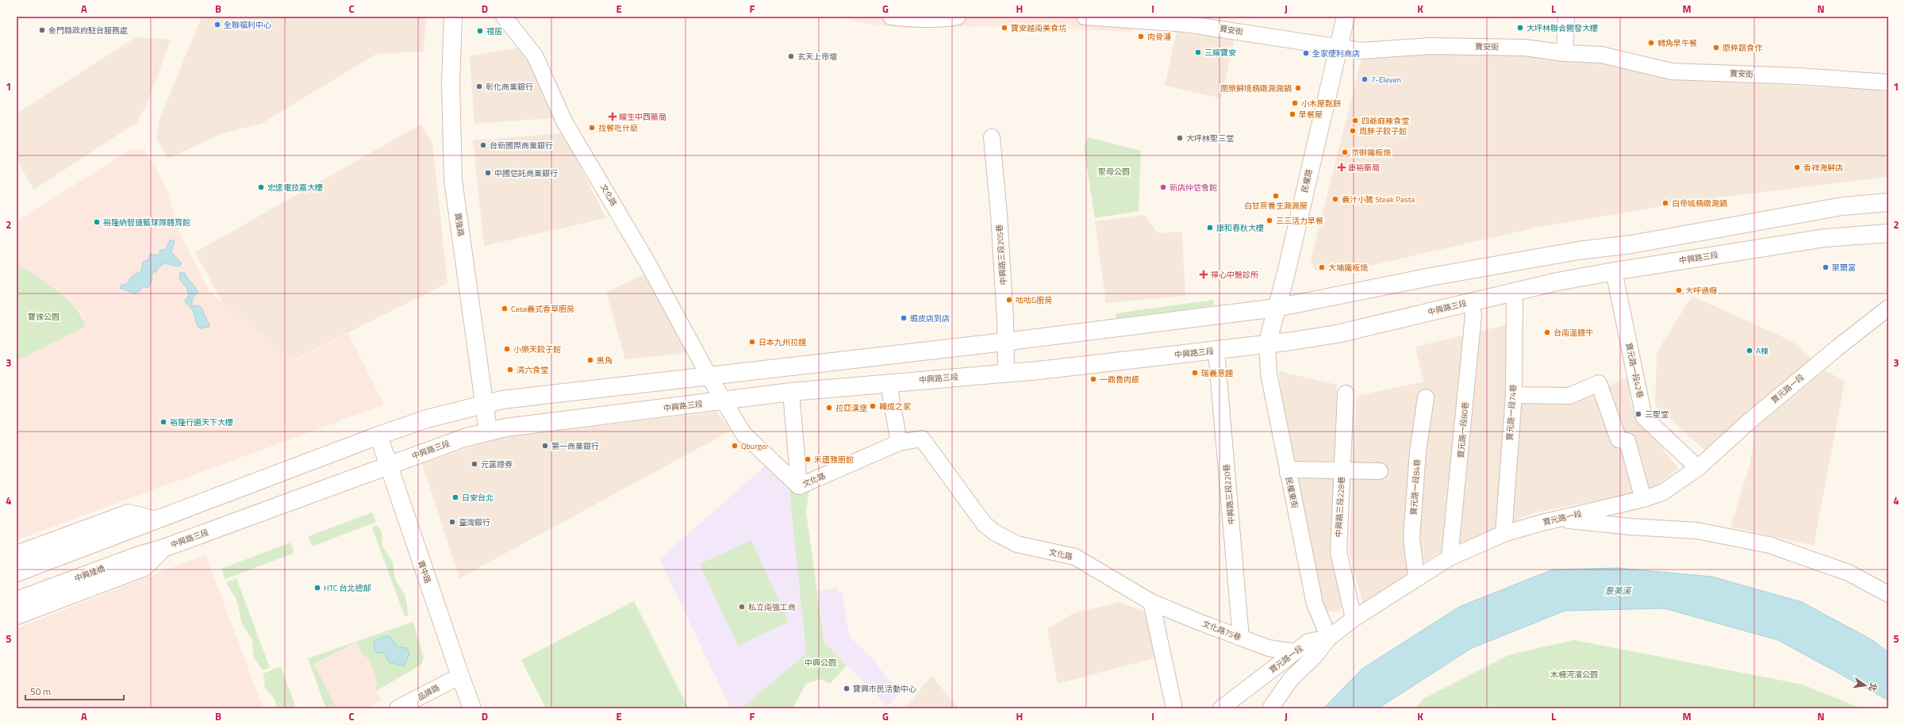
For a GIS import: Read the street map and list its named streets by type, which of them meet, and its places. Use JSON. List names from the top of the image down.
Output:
{
  "streets": {
    "street": [
      "寶安街",
      "民權路",
      "文化路",
      "寶強路",
      "中興路三段205巷",
      "中興路三段",
      "寶元路一段42巷",
      "寶元路一段",
      "寶元路一段74巷",
      "寶元路一段80巷",
      "寶元路一段84巷",
      "民權東街",
      "中興路三段220巷",
      "中興路三段228巷",
      "寶中路",
      "中興陸橋",
      "文化路75巷",
      "品牌路"
    ]
  },
  "crossings": [
    ["寶安街", "民權路"],
    ["民權路", "中興路三段"],
    ["民權路", "民權東街"],
    ["文化路", "中興路三段"],
    ["文化路", "文化路75巷"],
    ["寶強路", "中興路三段"],
    ["中興路三段205巷", "中興路三段"],
    ["中興路三段", "寶元路一段42巷"],
    ["中興路三段", "寶元路一段74巷"],
    ["中興路三段", "寶元路一段80巷"],
    ["中興路三段", "民權東街"],
    ["中興路三段", "中興路三段220巷"],
    ["中興路三段", "寶中路"],
    ["中興路三段", "中興陸橋"],
    ["寶元路一段42巷", "寶元路一段"],
    ["寶元路一段", "寶元路一段74巷"],
    ["寶元路一段", "寶元路一段80巷"],
    ["寶元路一段", "寶元路一段84巷"],
    ["寶元路一段", "民權東街"],
    ["寶元路一段", "中興路三段228巷"],
    ["寶元路一段", "文化路75巷"],
    ["中興路三段220巷", "文化路75巷"],
    ["寶中路", "品牌路"]
  ],
  "water": ["景美溪"],
  "parks": [
    "聖母公園",
    "寶徠公園",
    "中興公園",
    "木柵河濱公園"
  ],
  "places": {
    "other": [
      "全聯福利中心",
      "寶安越南美食坊",
      "大坪林聯合開發大樓",
      "金門縣政府駐台服務處",
      "禮居",
      "肉骨潘",
      "轉角早午餐",
      "原粹蔬食作",
      "三耀寶安",
      "全家便利商店",
      "玄天上帝壇",
      "7-Eleven",
      "彰化商業銀行",
      "圍樂鮮境精緻涮涮鍋",
      "小木屋鬆餅",
      "早餐屋",
      "四爺麻辣食堂",
      "找餐吃什麼",
      "周胖子餃子館",
      "大坪林聖三堂",
      "台新國際商業銀行",
      "京御鐵板燒",
      "香祥海鮮店",
      "中國信託商業銀行",
      "宏達電技嘉大樓",
      "新店仲信會館",
      "白甘蔗養生涮涮屋",
      "義汁小豬 Steak Pasta",
      "白帝城精緻涮鍋",
      "三三活力早餐",
      "裕隆納智捷籃球隊體育館",
      "康和春秋大樓",
      "大埔鐵板燒",
      "萊爾富",
      "大呼過癮",
      "咕咕G廚房",
      "Casa義式香草廚房",
      "蝦皮店到店",
      "台南溫體牛",
      "日本九州拉麵",
      "小樂天餃子館",
      "A棟",
      "黑角",
      "清六食堂",
      "瑞義意麵",
      "一鼎魯肉飯",
      "韓成之家",
      "拉亞漢堡",
      "三聖堂",
      "裕隆行遍天下大樓",
      "第一商業銀行",
      "Qburger",
      "禾廬雅廚館",
      "元富證券",
      "日安台北",
      "臺灣銀行",
      "HTC 台北總部",
      "私立南強工商",
      "寶興市民活動中心"
    ],
    "health": ["耀生中西藥局", "康裕藥局", "禪心中醫診所"]
  },
  "scale_bar": "50 m",
  "north": "right",
  "grid": {
    "columns": [
      "A",
      "B",
      "C",
      "D",
      "E",
      "F",
      "G",
      "H",
      "I",
      "J",
      "K",
      "L",
      "M",
      "N"
    ],
    "rows": [
      "1",
      "2",
      "3",
      "4",
      "5"
    ]
  }
}
